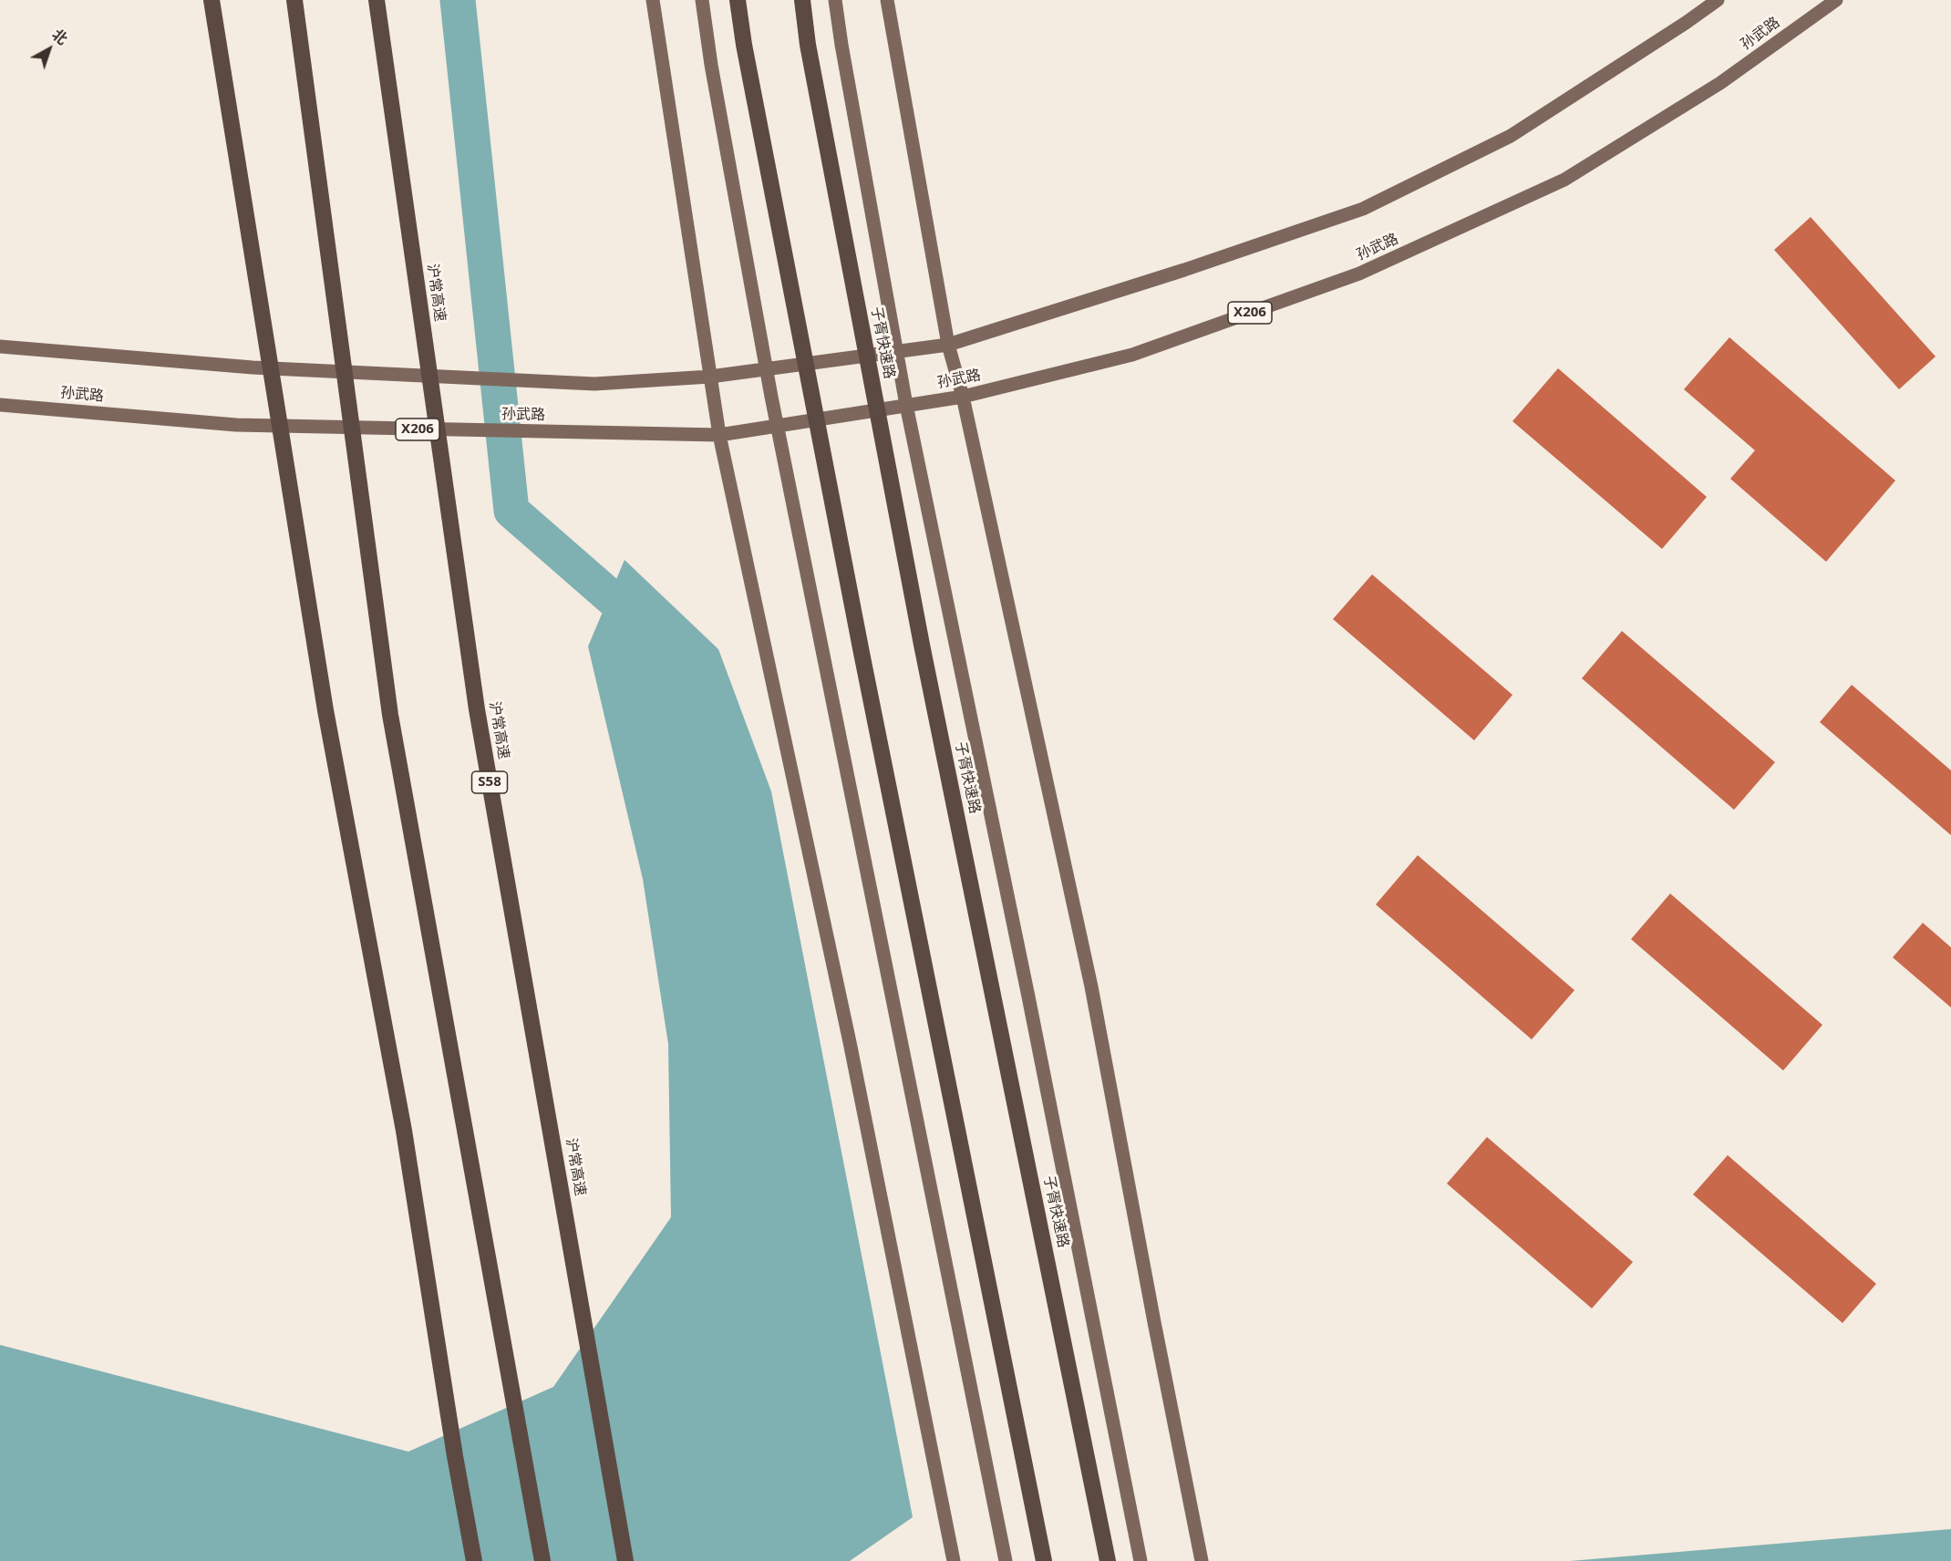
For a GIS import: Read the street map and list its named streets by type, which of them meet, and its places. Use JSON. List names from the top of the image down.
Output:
{
  "streets": {
    "highway": ["沪常高速", "子胥快速路", "S58"],
    "main road": ["孙武路", "X206"]
  },
  "north": "top right"
}
